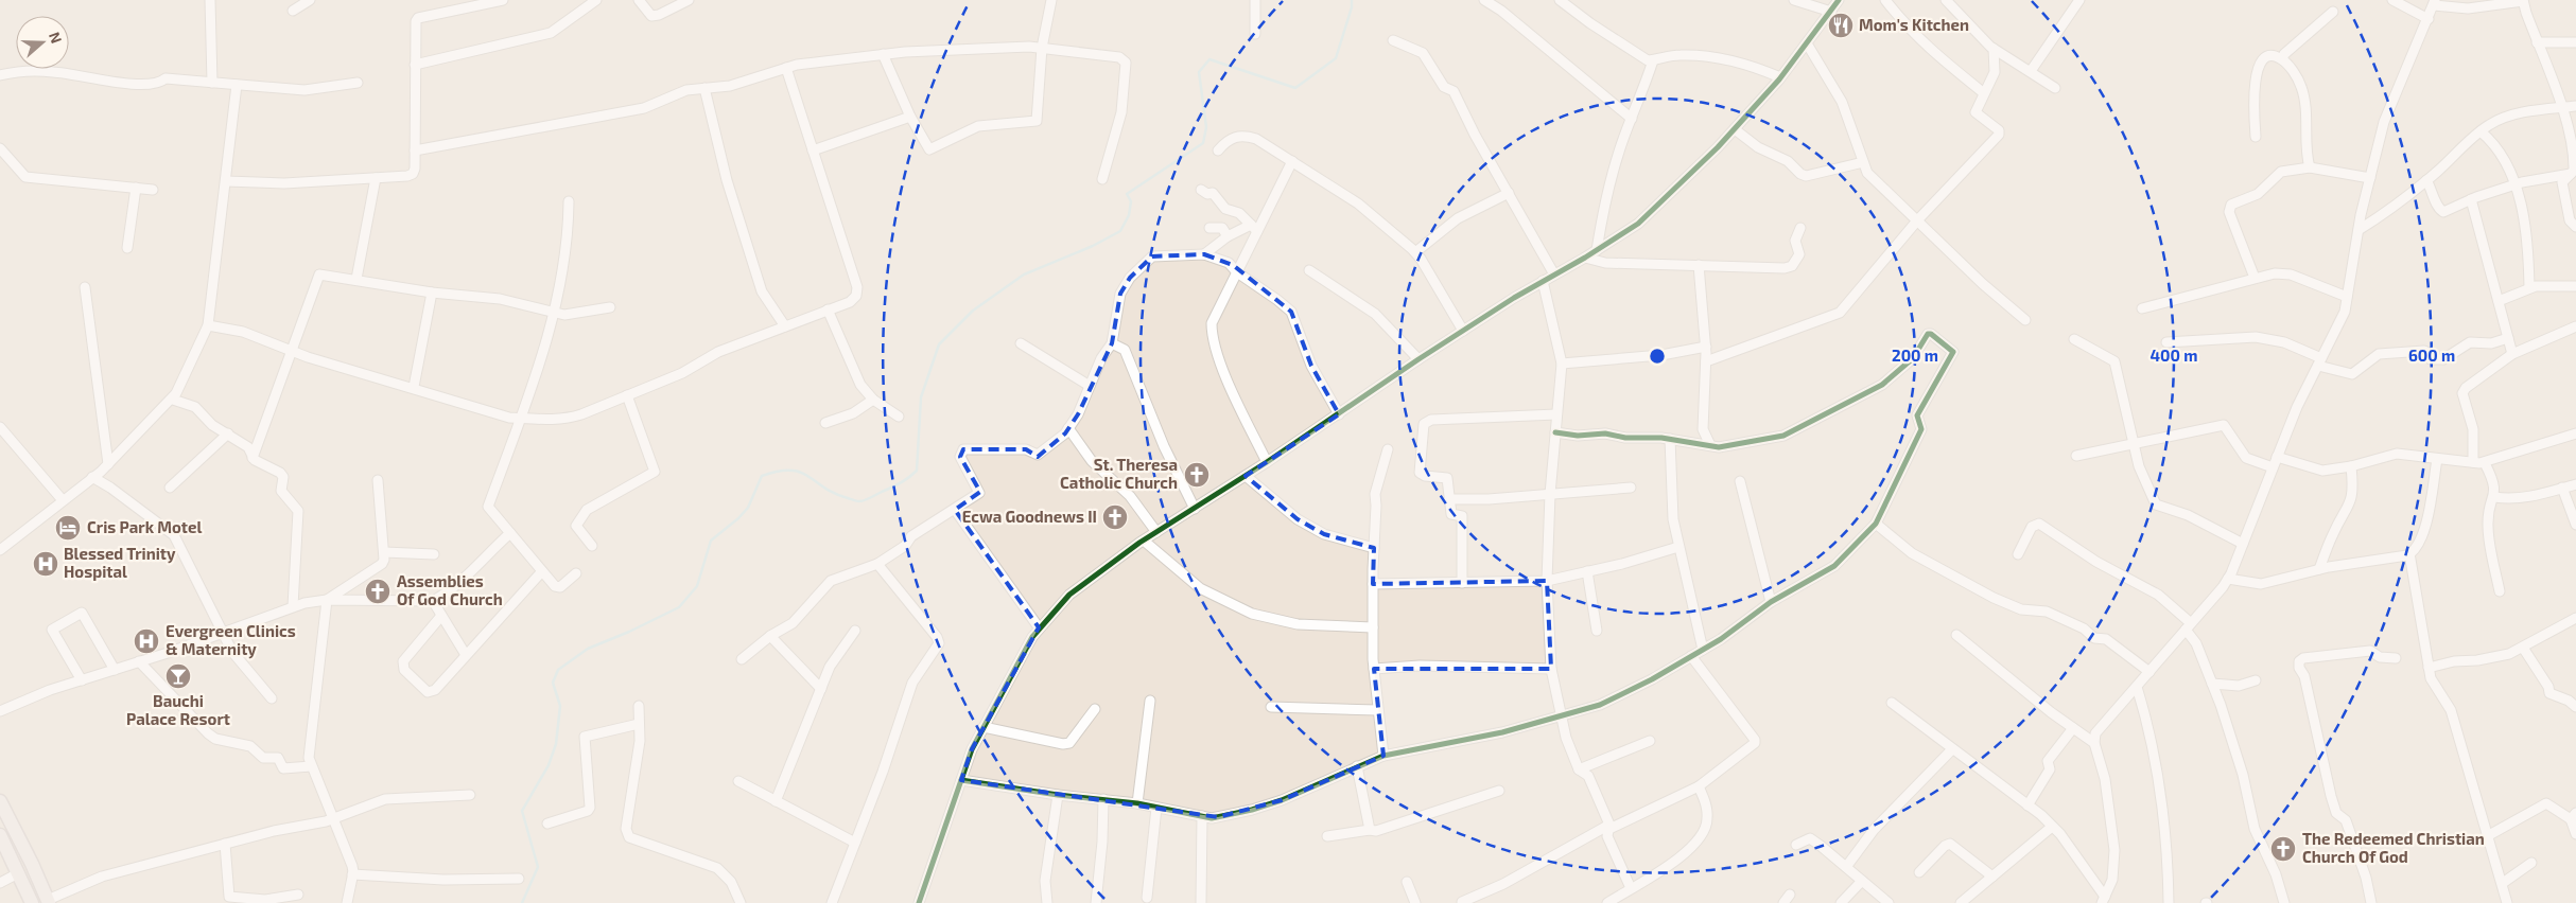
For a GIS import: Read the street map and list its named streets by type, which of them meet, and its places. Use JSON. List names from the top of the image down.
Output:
{
  "places": {
    "restaurant": ["Mom's Kitchen"],
    "church": [
      "St. Theresa Catholic Church",
      "Ecwa Goodnews II",
      "Assemblies Of God Church",
      "The Redeemed Christian Church Of God"
    ],
    "hotel": ["Cris Park Motel"],
    "hospital": ["Blessed Trinity Hospital", "Evergreen Clinics & Maternity"],
    "bar": ["Bauchi Palace Resort"]
  },
  "north": "right",
  "rings": ["200 m", "400 m", "600 m"]
}
